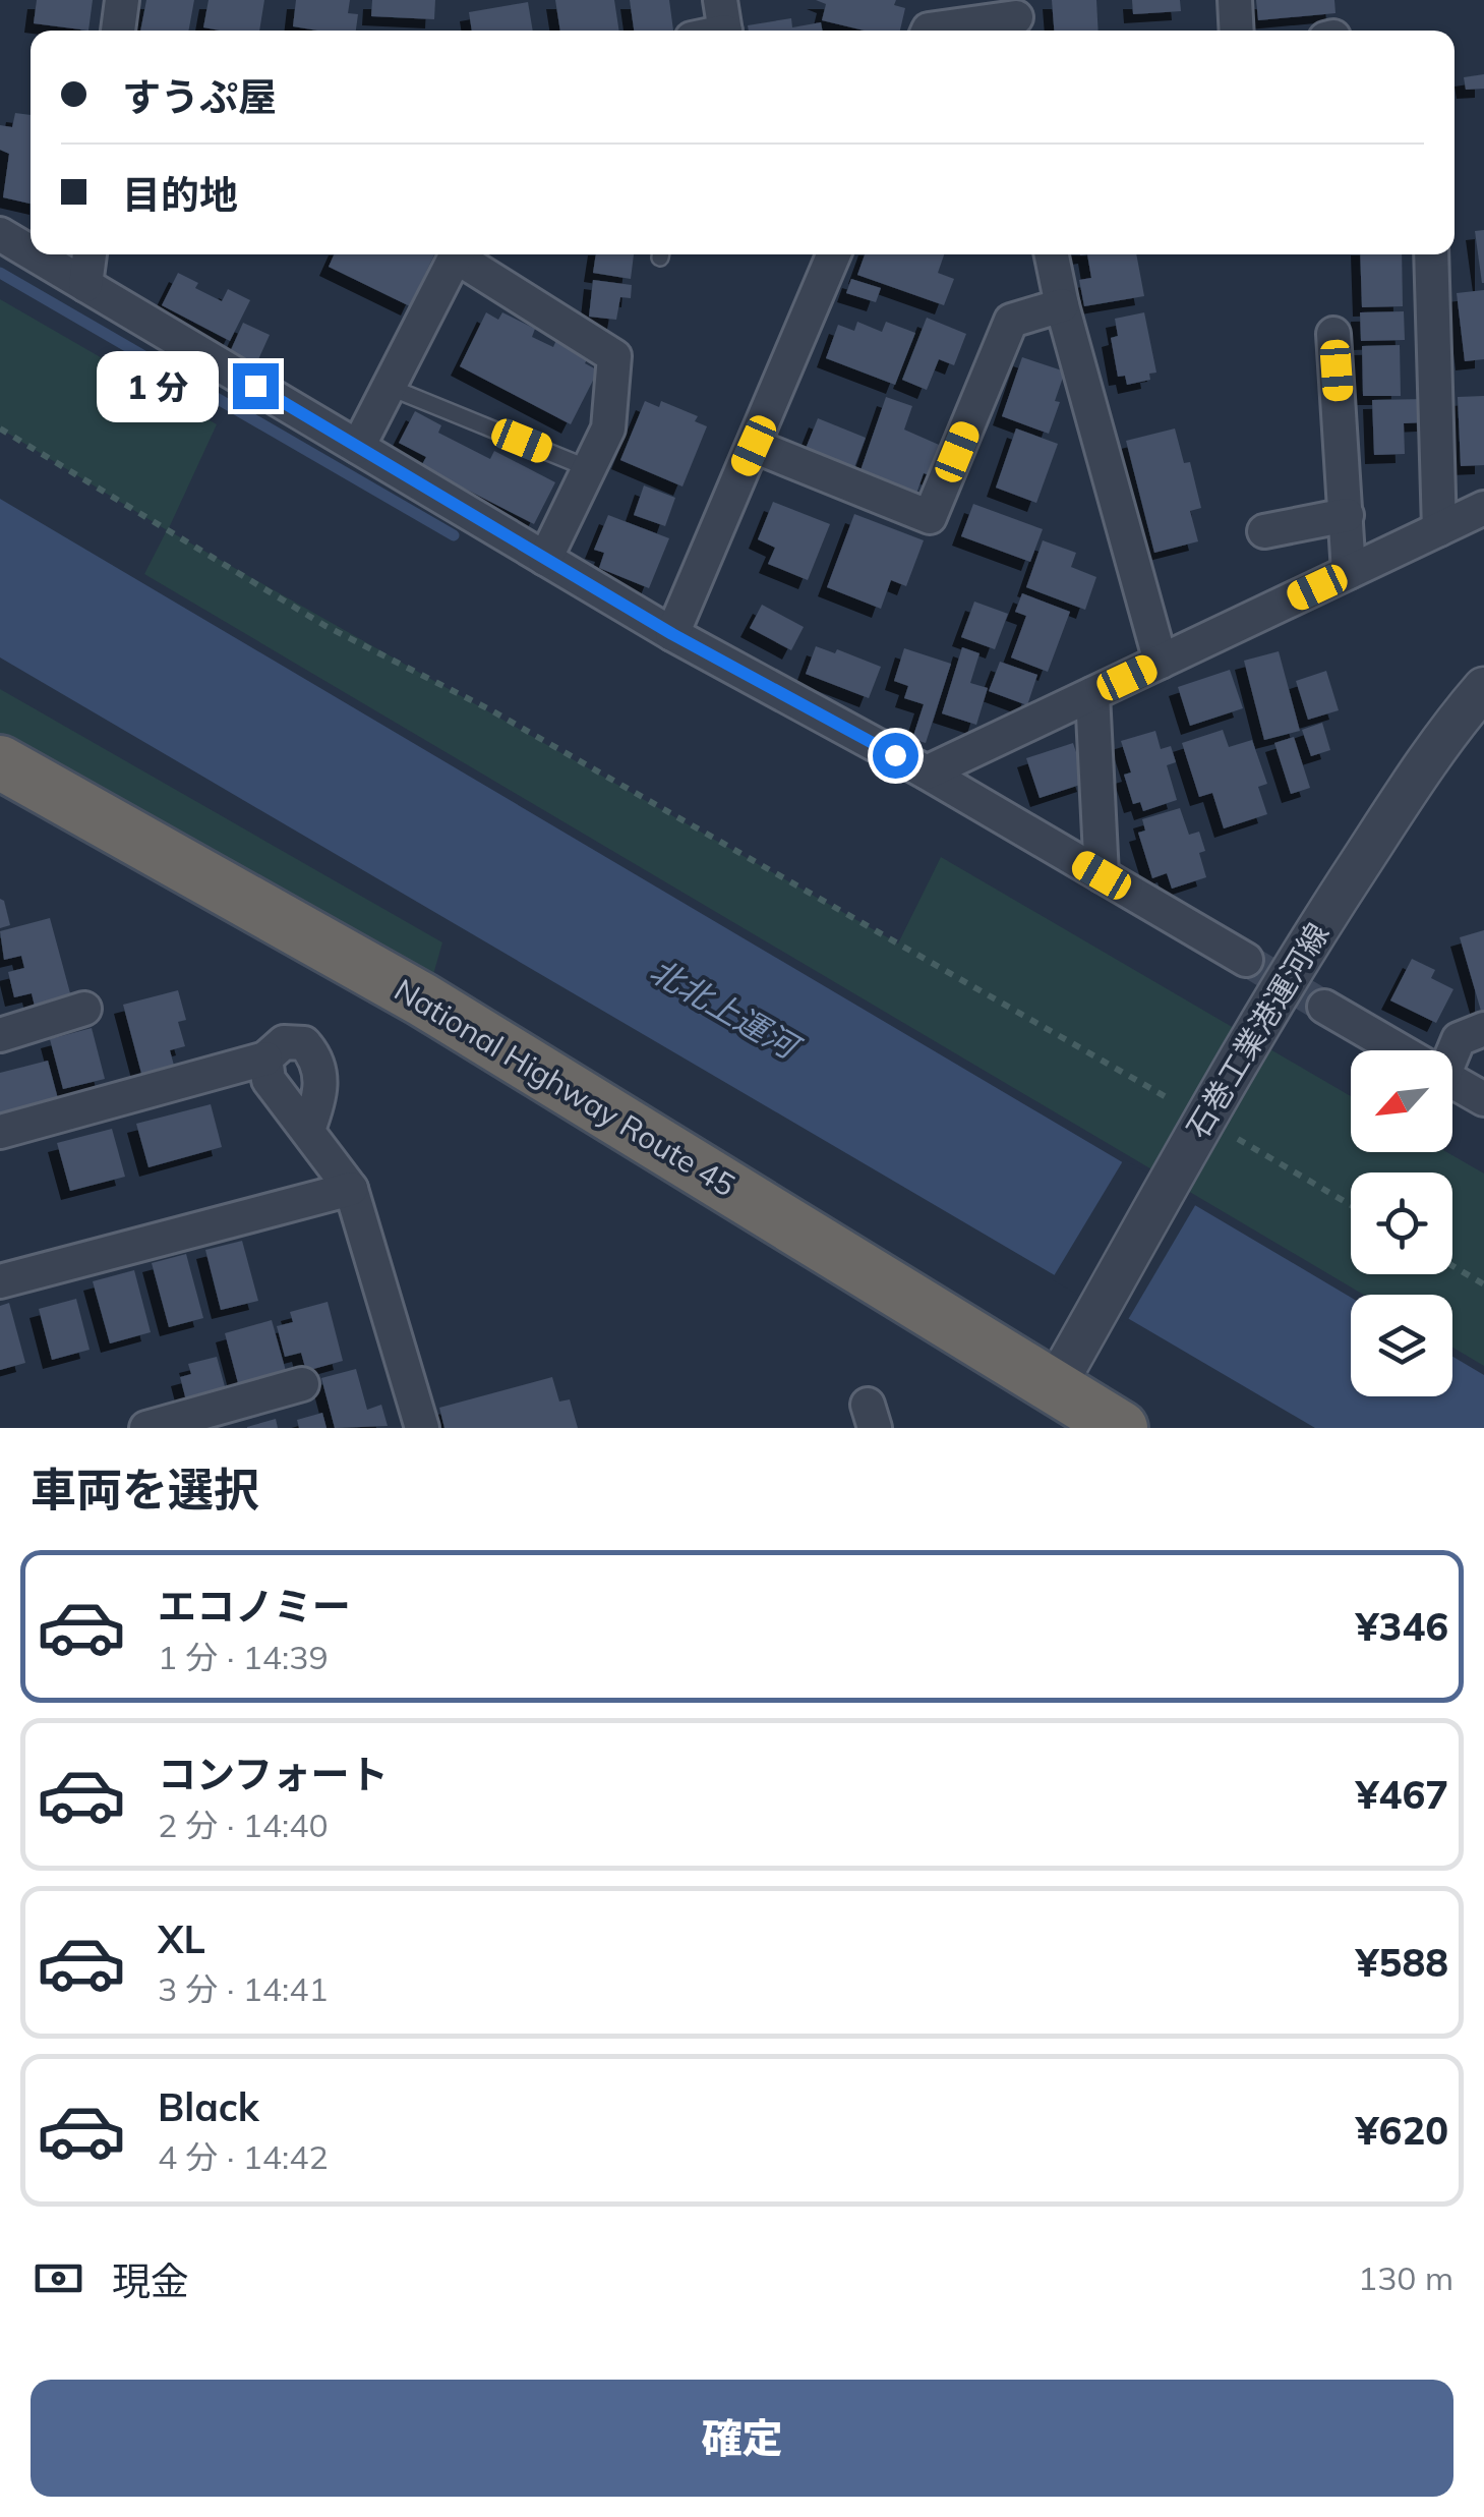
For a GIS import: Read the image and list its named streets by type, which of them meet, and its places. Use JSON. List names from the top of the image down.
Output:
{
  "streets": {
    "highway": ["National Highway Route 45"],
    "street": ["石巻工業港運河線"]
  },
  "crossings": [
    ["石巻工業港運河線", "National Highway Route 45"]
  ],
  "water": ["北北上運河"],
  "north": "bottom left",
  "page": {
    "banner": ["すうぷ屋", "目的地"],
    "bubble": "1 分",
    "heading": "車両を選択",
    "list": [
      {
        "name": "エコノミー",
        "note": "1 分 · 14:39",
        "value": "¥346"
      },
      {
        "name": "コンフォート",
        "note": "2 分 · 14:40",
        "value": "¥467"
      },
      {
        "name": "XL",
        "note": "3 分 · 14:41",
        "value": "¥588"
      },
      {
        "name": "Black",
        "note": "4 分 · 14:42",
        "value": "¥620"
      }
    ],
    "pay": ["現金", "130 m"],
    "buttons": "確定"
  }
}
